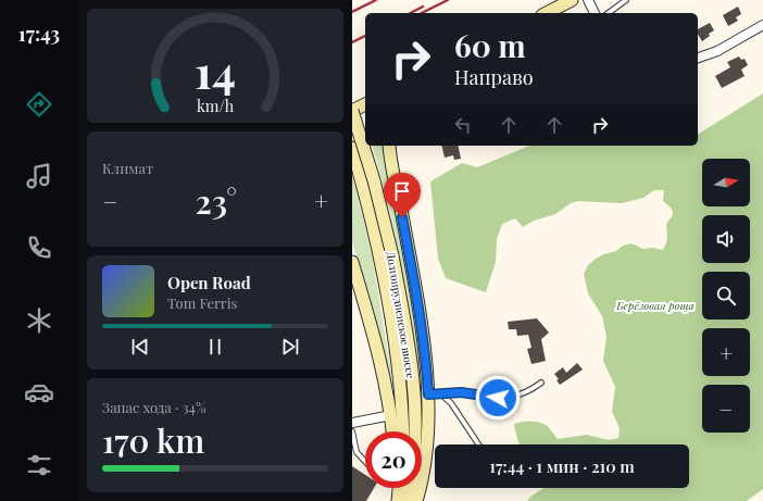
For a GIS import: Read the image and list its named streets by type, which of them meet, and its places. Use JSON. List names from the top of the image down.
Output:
{
  "streets": {
    "main road": ["Долгопрудненское шоссе"]
  },
  "parks": ["Берёзовая роща"],
  "north": "right",
  "page": {
    "tabs": "17:43",
    "turn": ["60 m", "Направо"],
    "tile": [
      "Климат",
      ["Запас хода · 34%", "170 km"]
    ],
    "map_buttons": ["+", "−"],
    "heat": ["−", "23°", "+"],
    "song": ["Open Road", "Tom Ferris"],
    "limit": "20",
    "trip": "17:44 · 1 мин · 210 m",
    "gauge": ["14", "km/h"]
  }
}
